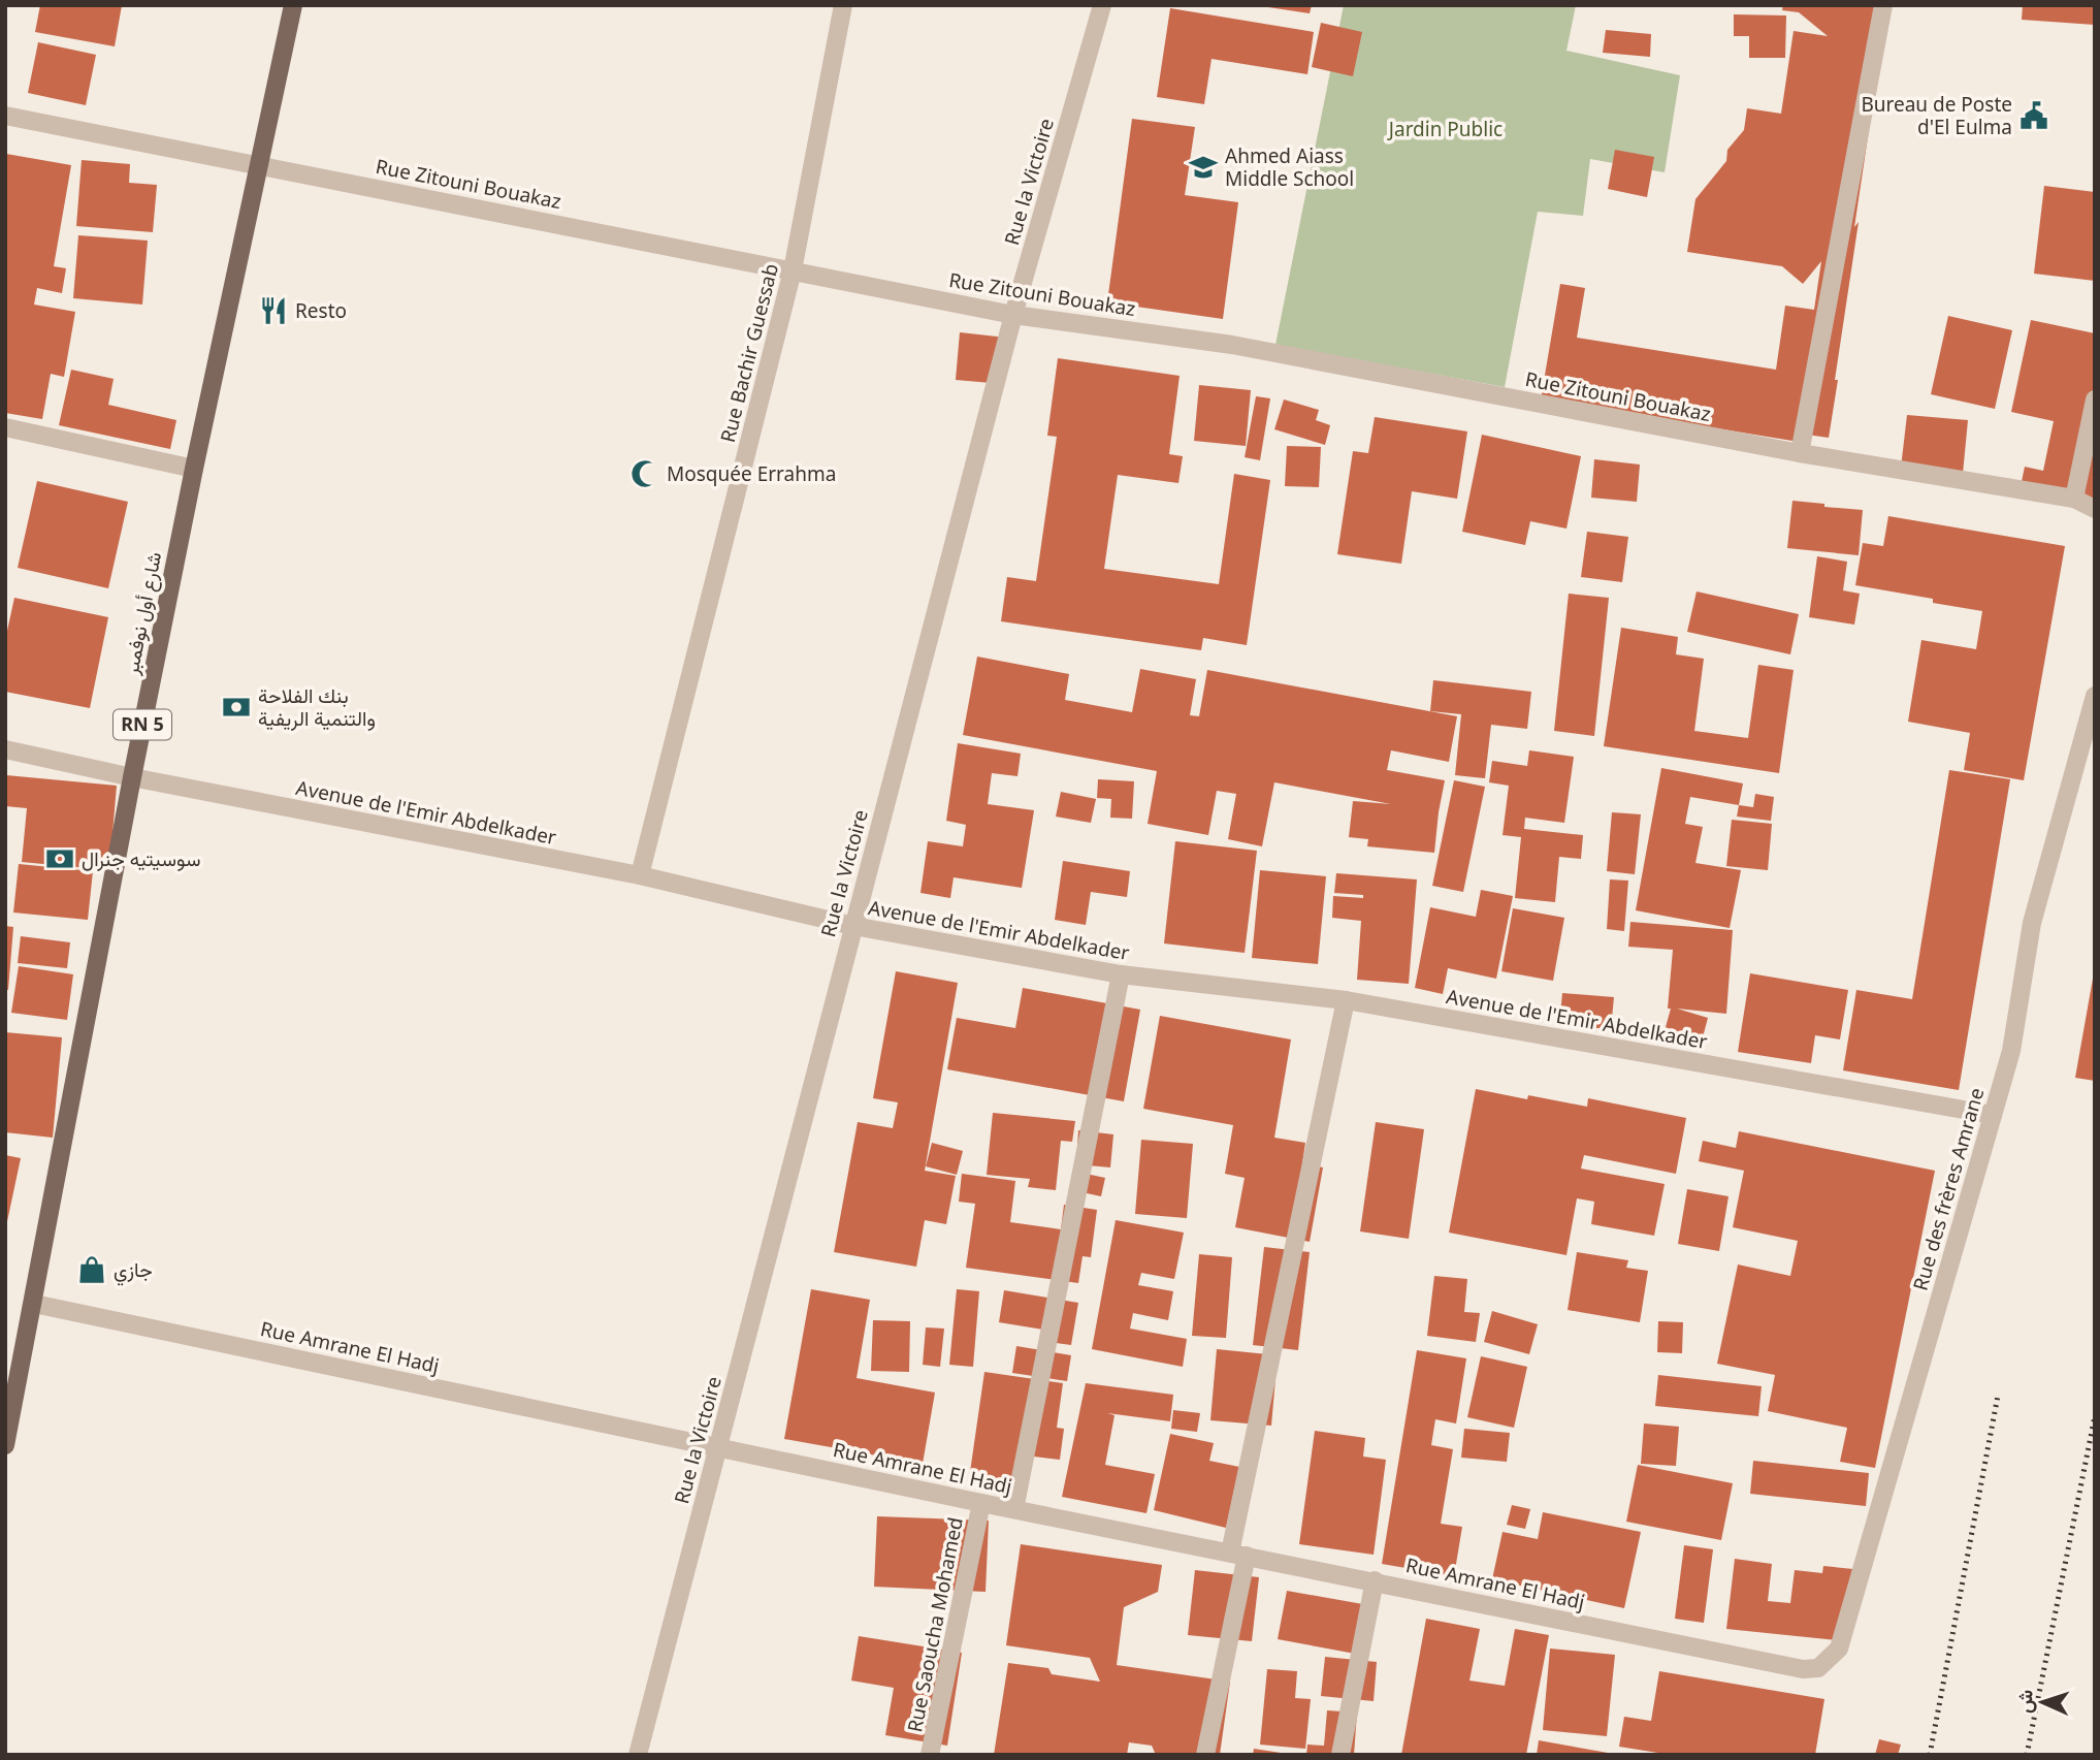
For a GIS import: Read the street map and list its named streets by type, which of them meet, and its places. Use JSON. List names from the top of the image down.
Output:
{
  "streets": {
    "main road": ["شارع أول نوفمبر", "RN 5"],
    "street": [
      "Rue la Victoire",
      "Rue Zitouni Bouakaz",
      "Rue Bachir Guessab",
      "Avenue de l'Emir Abdelkader",
      "Rue des frères Amrane",
      "Rue Amrane El Hadj",
      "Rue Saoucha Mohamed"
    ]
  },
  "crossings": [
    ["Rue la Victoire", "Rue Zitouni Bouakaz"],
    ["Rue la Victoire", "Avenue de l'Emir Abdelkader"],
    ["Rue la Victoire", "Rue Amrane El Hadj"],
    ["Rue Zitouni Bouakaz", "Rue Bachir Guessab"],
    ["Rue Zitouni Bouakaz", "شارع أول نوفمبر"],
    ["Rue Bachir Guessab", "Avenue de l'Emir Abdelkader"],
    ["شارع أول نوفمبر", "Avenue de l'Emir Abdelkader"],
    ["شارع أول نوفمبر", "Rue Amrane El Hadj"],
    ["Avenue de l'Emir Abdelkader", "Rue des frères Amrane"],
    ["Rue des frères Amrane", "Rue Amrane El Hadj"],
    ["Rue Amrane El Hadj", "Rue Saoucha Mohamed"]
  ],
  "parks": ["Jardin Public"],
  "places": {
    "public building": ["Bureau de Poste d'El Eulma"],
    "school or university": ["Ahmed Aiass Middle School"],
    "restaurant": ["Resto"],
    "mosque": ["Mosquée Errahma"],
    "bank": ["بنك الفلاحة والتنمية الريفية", "سوسيتيه جنرال"],
    "shop": ["جازي"]
  },
  "north": "left"
}
